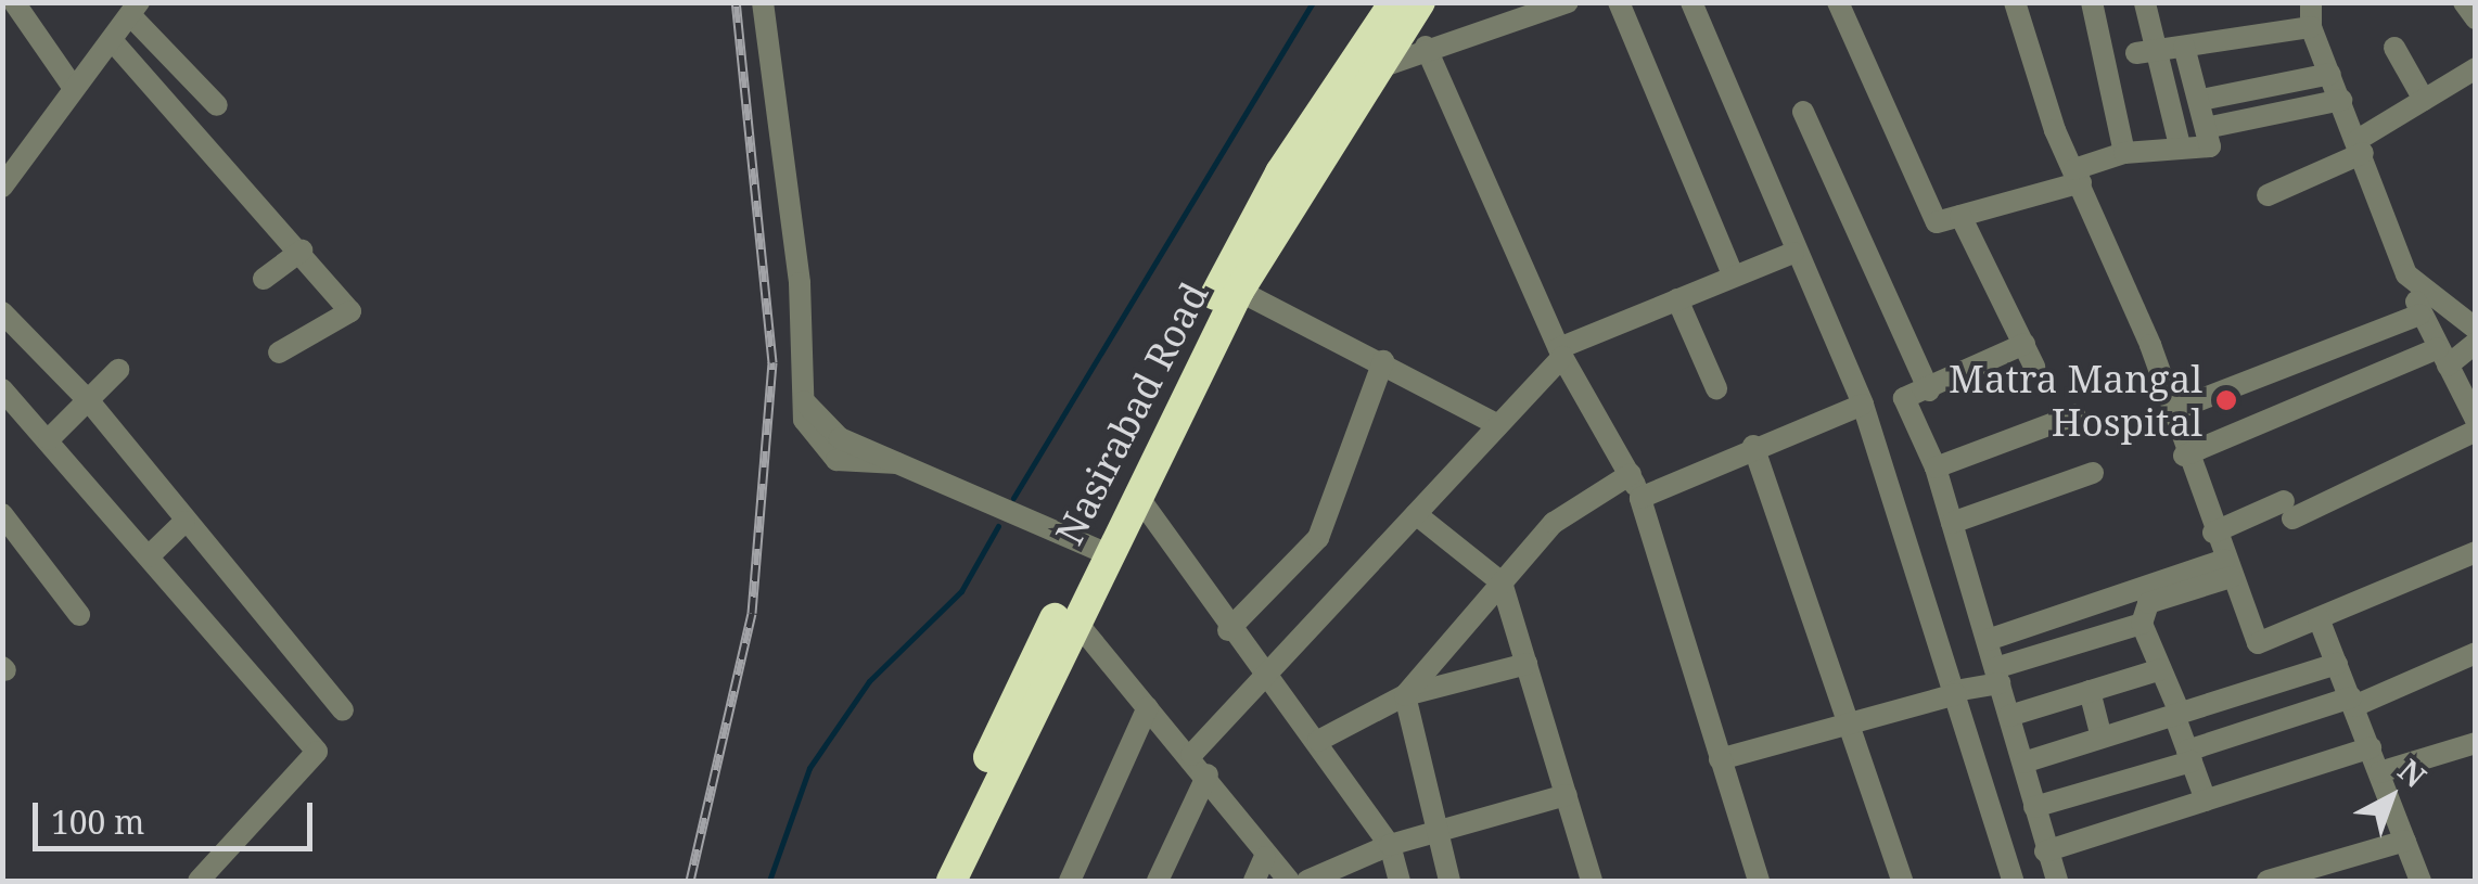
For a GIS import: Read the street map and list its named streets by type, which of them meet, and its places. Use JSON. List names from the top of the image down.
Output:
{
  "streets": {
    "highway": ["Nasirabad Road"]
  },
  "places": ["Matra Mangal Hospital"],
  "scale_bar": "100 m",
  "north": "top right"
}
